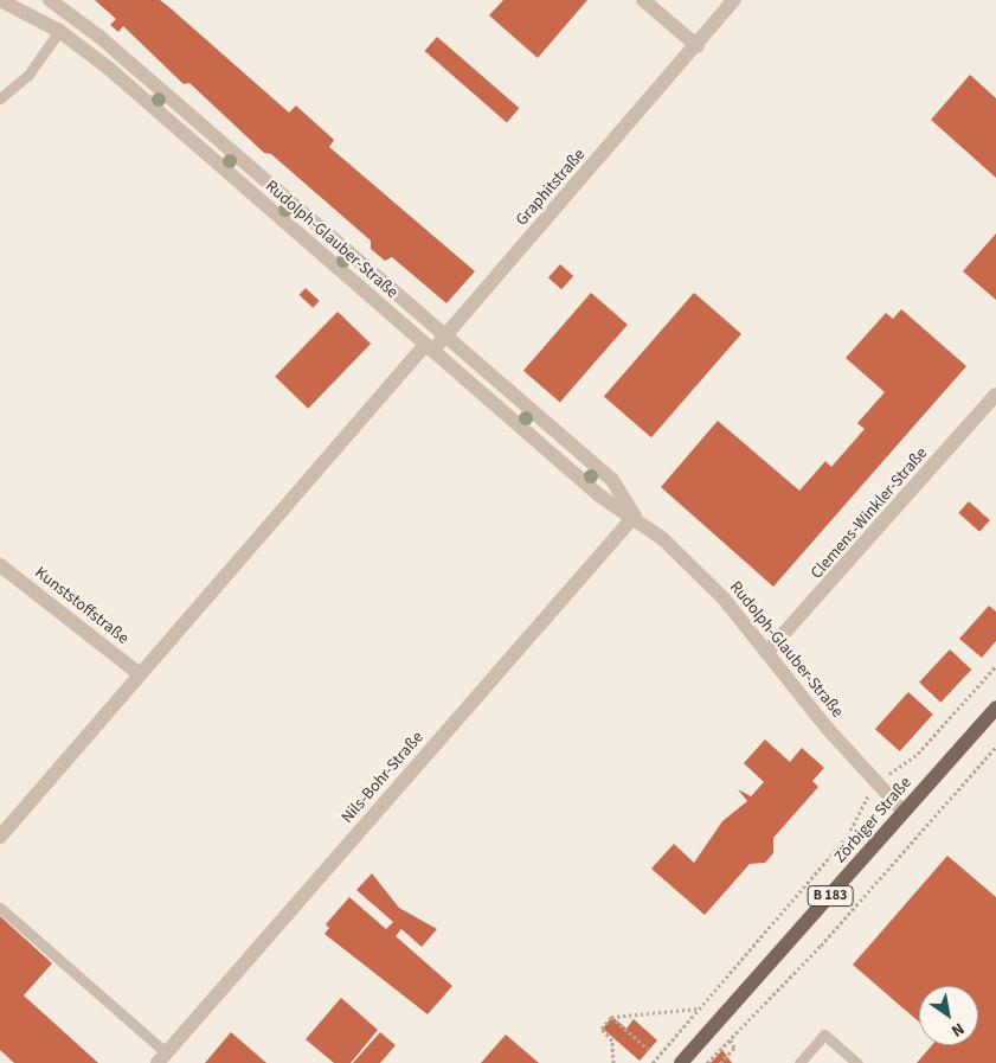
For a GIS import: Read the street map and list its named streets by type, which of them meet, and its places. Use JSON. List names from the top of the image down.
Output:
{
  "streets": {
    "main road": ["Zörbiger Straße", "B 183"],
    "street": [
      "Graphitstraße",
      "Rudolph-Glauber-Straße",
      "Clemens-Winkler-Straße",
      "Kunststoffstraße",
      "Nils-Bohr-Straße"
    ]
  },
  "crossings": [
    ["Graphitstraße", "Rudolph-Glauber-Straße"],
    ["Graphitstraße", "Kunststoffstraße"],
    ["Rudolph-Glauber-Straße", "Clemens-Winkler-Straße"],
    ["Rudolph-Glauber-Straße", "Nils-Bohr-Straße"],
    ["Rudolph-Glauber-Straße", "Zörbiger Straße"]
  ],
  "north": "bottom right"
}
